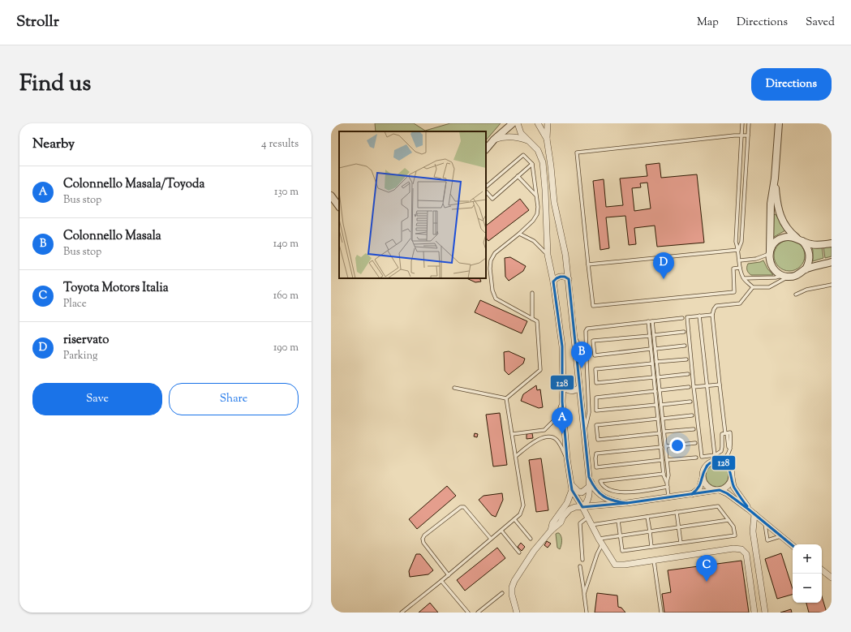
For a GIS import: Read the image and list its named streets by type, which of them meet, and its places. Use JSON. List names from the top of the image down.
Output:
{
  "lines": ["transit line 128"],
  "page": {
    "header": "Strollr",
    "nav": ["Map", "Directions", "Saved"],
    "title": "Find us",
    "buttons": [
      "Directions",
      ["Save", "Share"]
    ],
    "heading": ["Nearby", "4 results"],
    "list": [
      {
        "mark": "A",
        "name": "Colonnello Masala/Toyoda",
        "note": "Bus stop",
        "value": "130 m"
      },
      {
        "mark": "B",
        "name": "Colonnello Masala",
        "note": "Bus stop",
        "value": "140 m"
      },
      {
        "mark": "C",
        "name": "Toyota Motors Italia",
        "note": "Place",
        "value": "160 m"
      },
      {
        "mark": "D",
        "name": "riservato",
        "note": "Parking",
        "value": "190 m"
      }
    ],
    "pins": [
      "D",
      "B",
      "A",
      "C"
    ],
    "map_buttons": ["+", "−"]
  }
}
